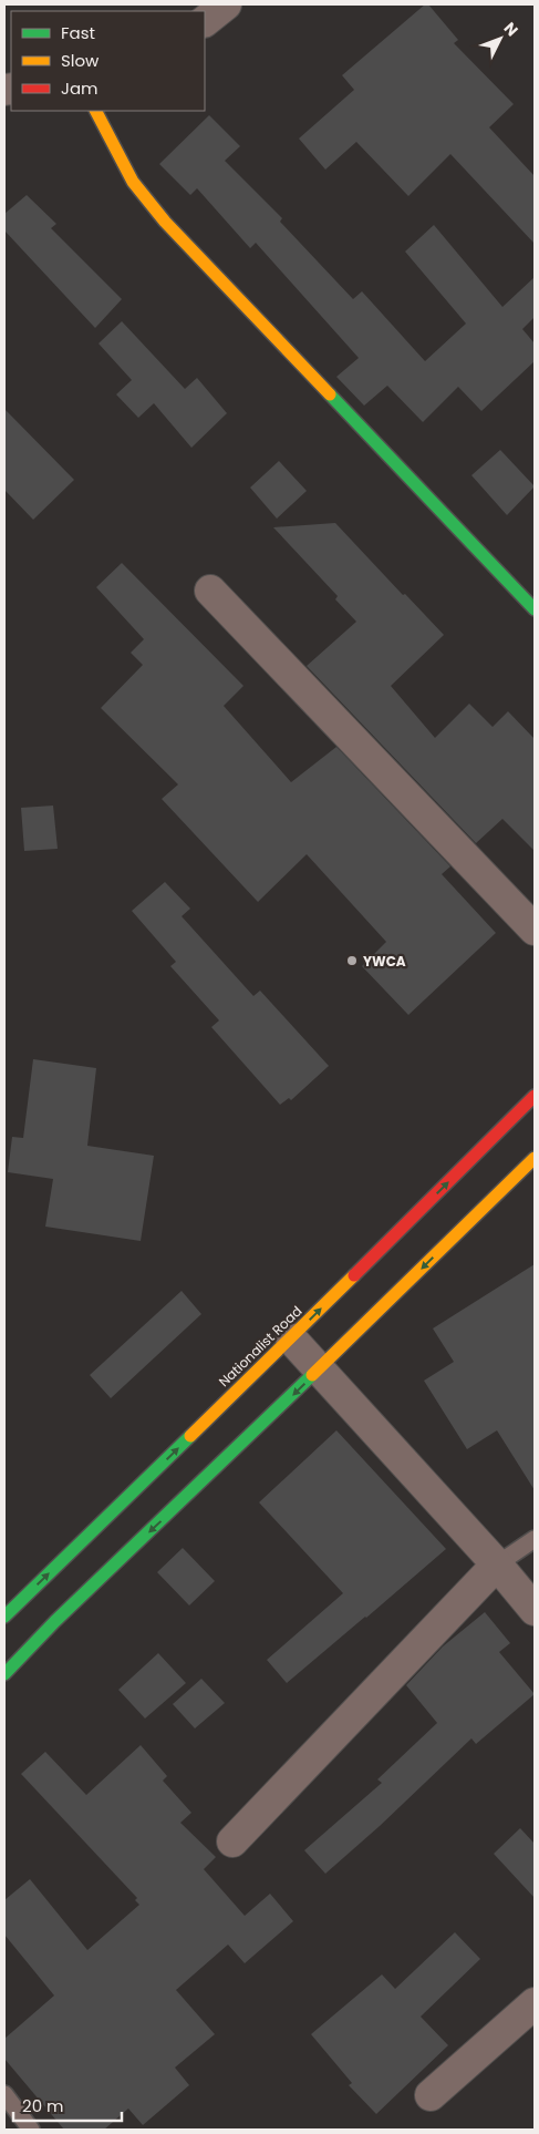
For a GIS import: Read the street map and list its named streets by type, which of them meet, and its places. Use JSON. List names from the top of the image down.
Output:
{
  "streets": {
    "main road": ["Nationalist Road"]
  },
  "places": ["YWCA"],
  "legend": ["Fast", "Slow", "Jam"],
  "scale_bar": "20 m",
  "north": "top right"
}
